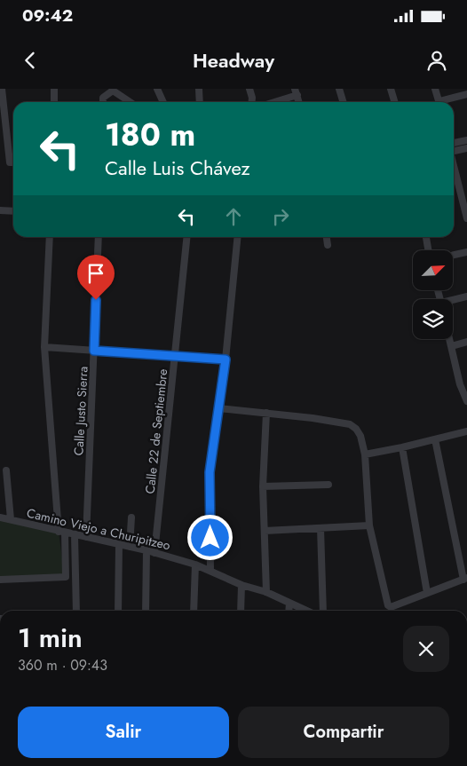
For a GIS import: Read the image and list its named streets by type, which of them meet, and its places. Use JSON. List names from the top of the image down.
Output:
{
  "streets": {
    "street": ["Calle Justo Sierra", "Calle 22 de Septiembre", "Camino Viejo a Churipitzeo"]
  },
  "crossings": [
    ["Calle Justo Sierra", "Camino Viejo a Churipitzeo"],
    ["Calle 22 de Septiembre", "Camino Viejo a Churipitzeo"]
  ],
  "north": "top right",
  "page": {
    "status": "09:42",
    "header": "Headway",
    "turn": ["180 m", "Calle Luis Chávez"],
    "heading": ["1 min", "360 m · 09:43"],
    "buttons": ["Salir", "Compartir"]
  }
}
